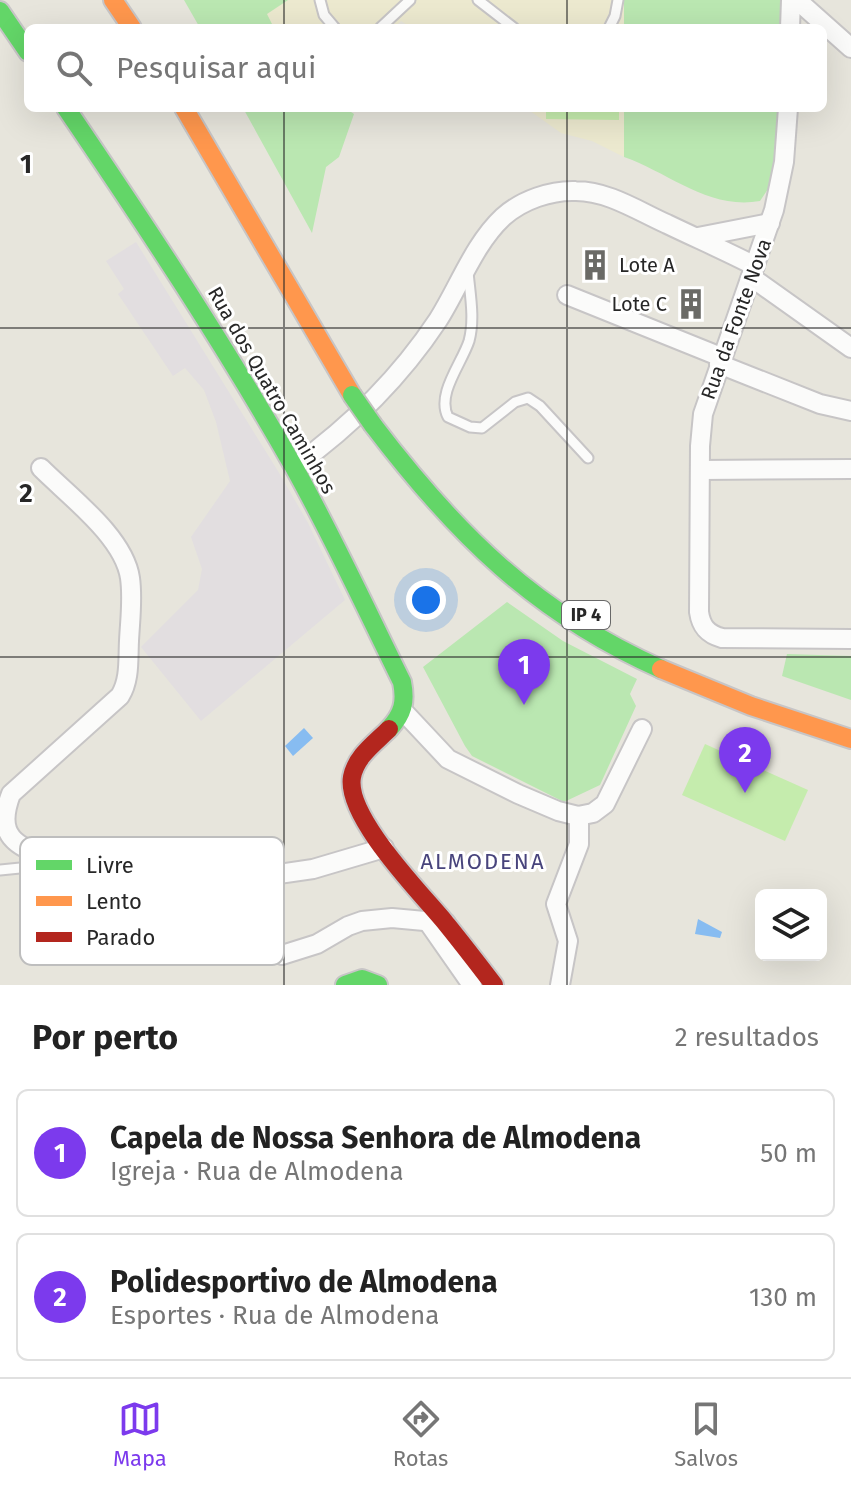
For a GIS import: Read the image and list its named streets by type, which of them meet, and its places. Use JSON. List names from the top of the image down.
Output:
{
  "streets": {
    "main road": ["Rua dos Quatro Caminhos", "IP 4"],
    "street": ["Rua da Fonte Nova"]
  },
  "districts": ["ALMODENA"],
  "places": {
    "building": ["Lote A", "Lote C"]
  },
  "legend": ["Livre", "Lento", "Parado"],
  "page": {
    "search": "Pesquisar aqui",
    "pins": ["1", "2"],
    "heading": ["Por perto", "2 resultados"],
    "list": [
      {
        "mark": "1",
        "name": "Capela de Nossa Senhora de Almodena",
        "note": "Igreja · Rua de Almodena",
        "value": "50 m"
      },
      {
        "mark": "2",
        "name": "Polidesportivo de Almodena",
        "note": "Esportes · Rua de Almodena",
        "value": "130 m"
      }
    ],
    "nav": ["Mapa", "Rotas", "Salvos"]
  },
  "grid": {
    "rows": ["1", "2"]
  }
}
